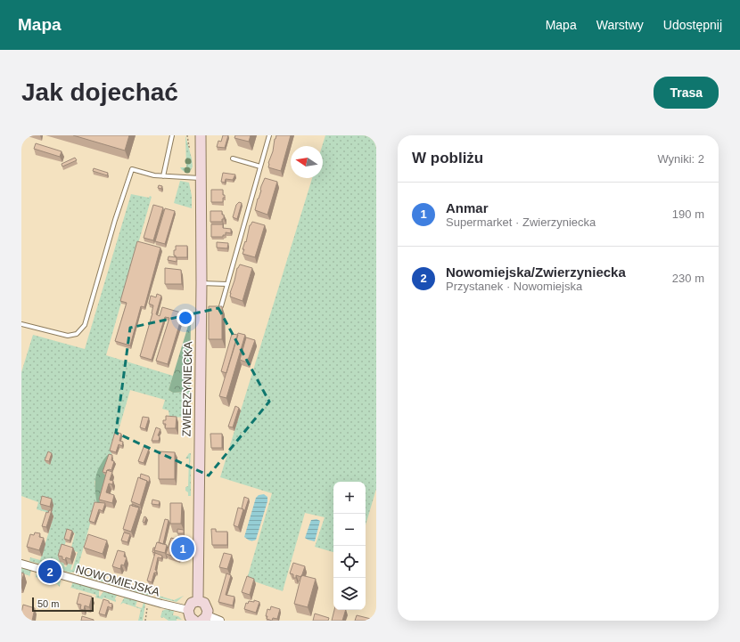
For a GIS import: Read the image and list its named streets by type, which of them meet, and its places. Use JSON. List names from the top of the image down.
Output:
{
  "streets": {
    "street": ["ZWIERZYNIECKA", "NOWOMIEJSKA"]
  },
  "scale_bar": "50 m",
  "north": "left",
  "page": {
    "header": "Mapa",
    "nav": ["Mapa", "Warstwy", "Udostępnij"],
    "buttons": "Trasa",
    "title": "Jak dojechać",
    "heading": ["W pobliżu", "Wyniki: 2"],
    "list": [
      {
        "mark": "1",
        "name": "Anmar",
        "note": "Supermarket · Zwierzyniecka",
        "value": "190 m"
      },
      {
        "mark": "2",
        "name": "Nowomiejska/Zwierzyniecka",
        "note": "Przystanek · Nowomiejska",
        "value": "230 m"
      }
    ],
    "map_buttons": ["+", "−"],
    "pins": ["1", "2"],
    "scale": "50 m"
  }
}
